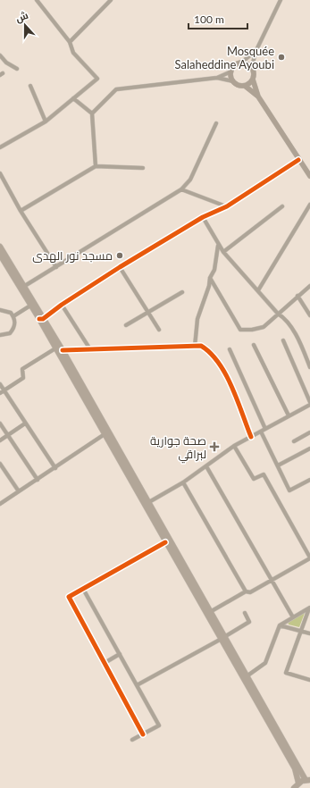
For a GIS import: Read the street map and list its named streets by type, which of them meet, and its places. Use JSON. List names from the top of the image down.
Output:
{
  "places": {
    "other": ["Mosquée Salaheddine Ayoubi", "مسجد نور الهدى"],
    "health": ["صحة جوارية لبراقي"]
  },
  "scale_bar": "100 m",
  "north": "top"
}
